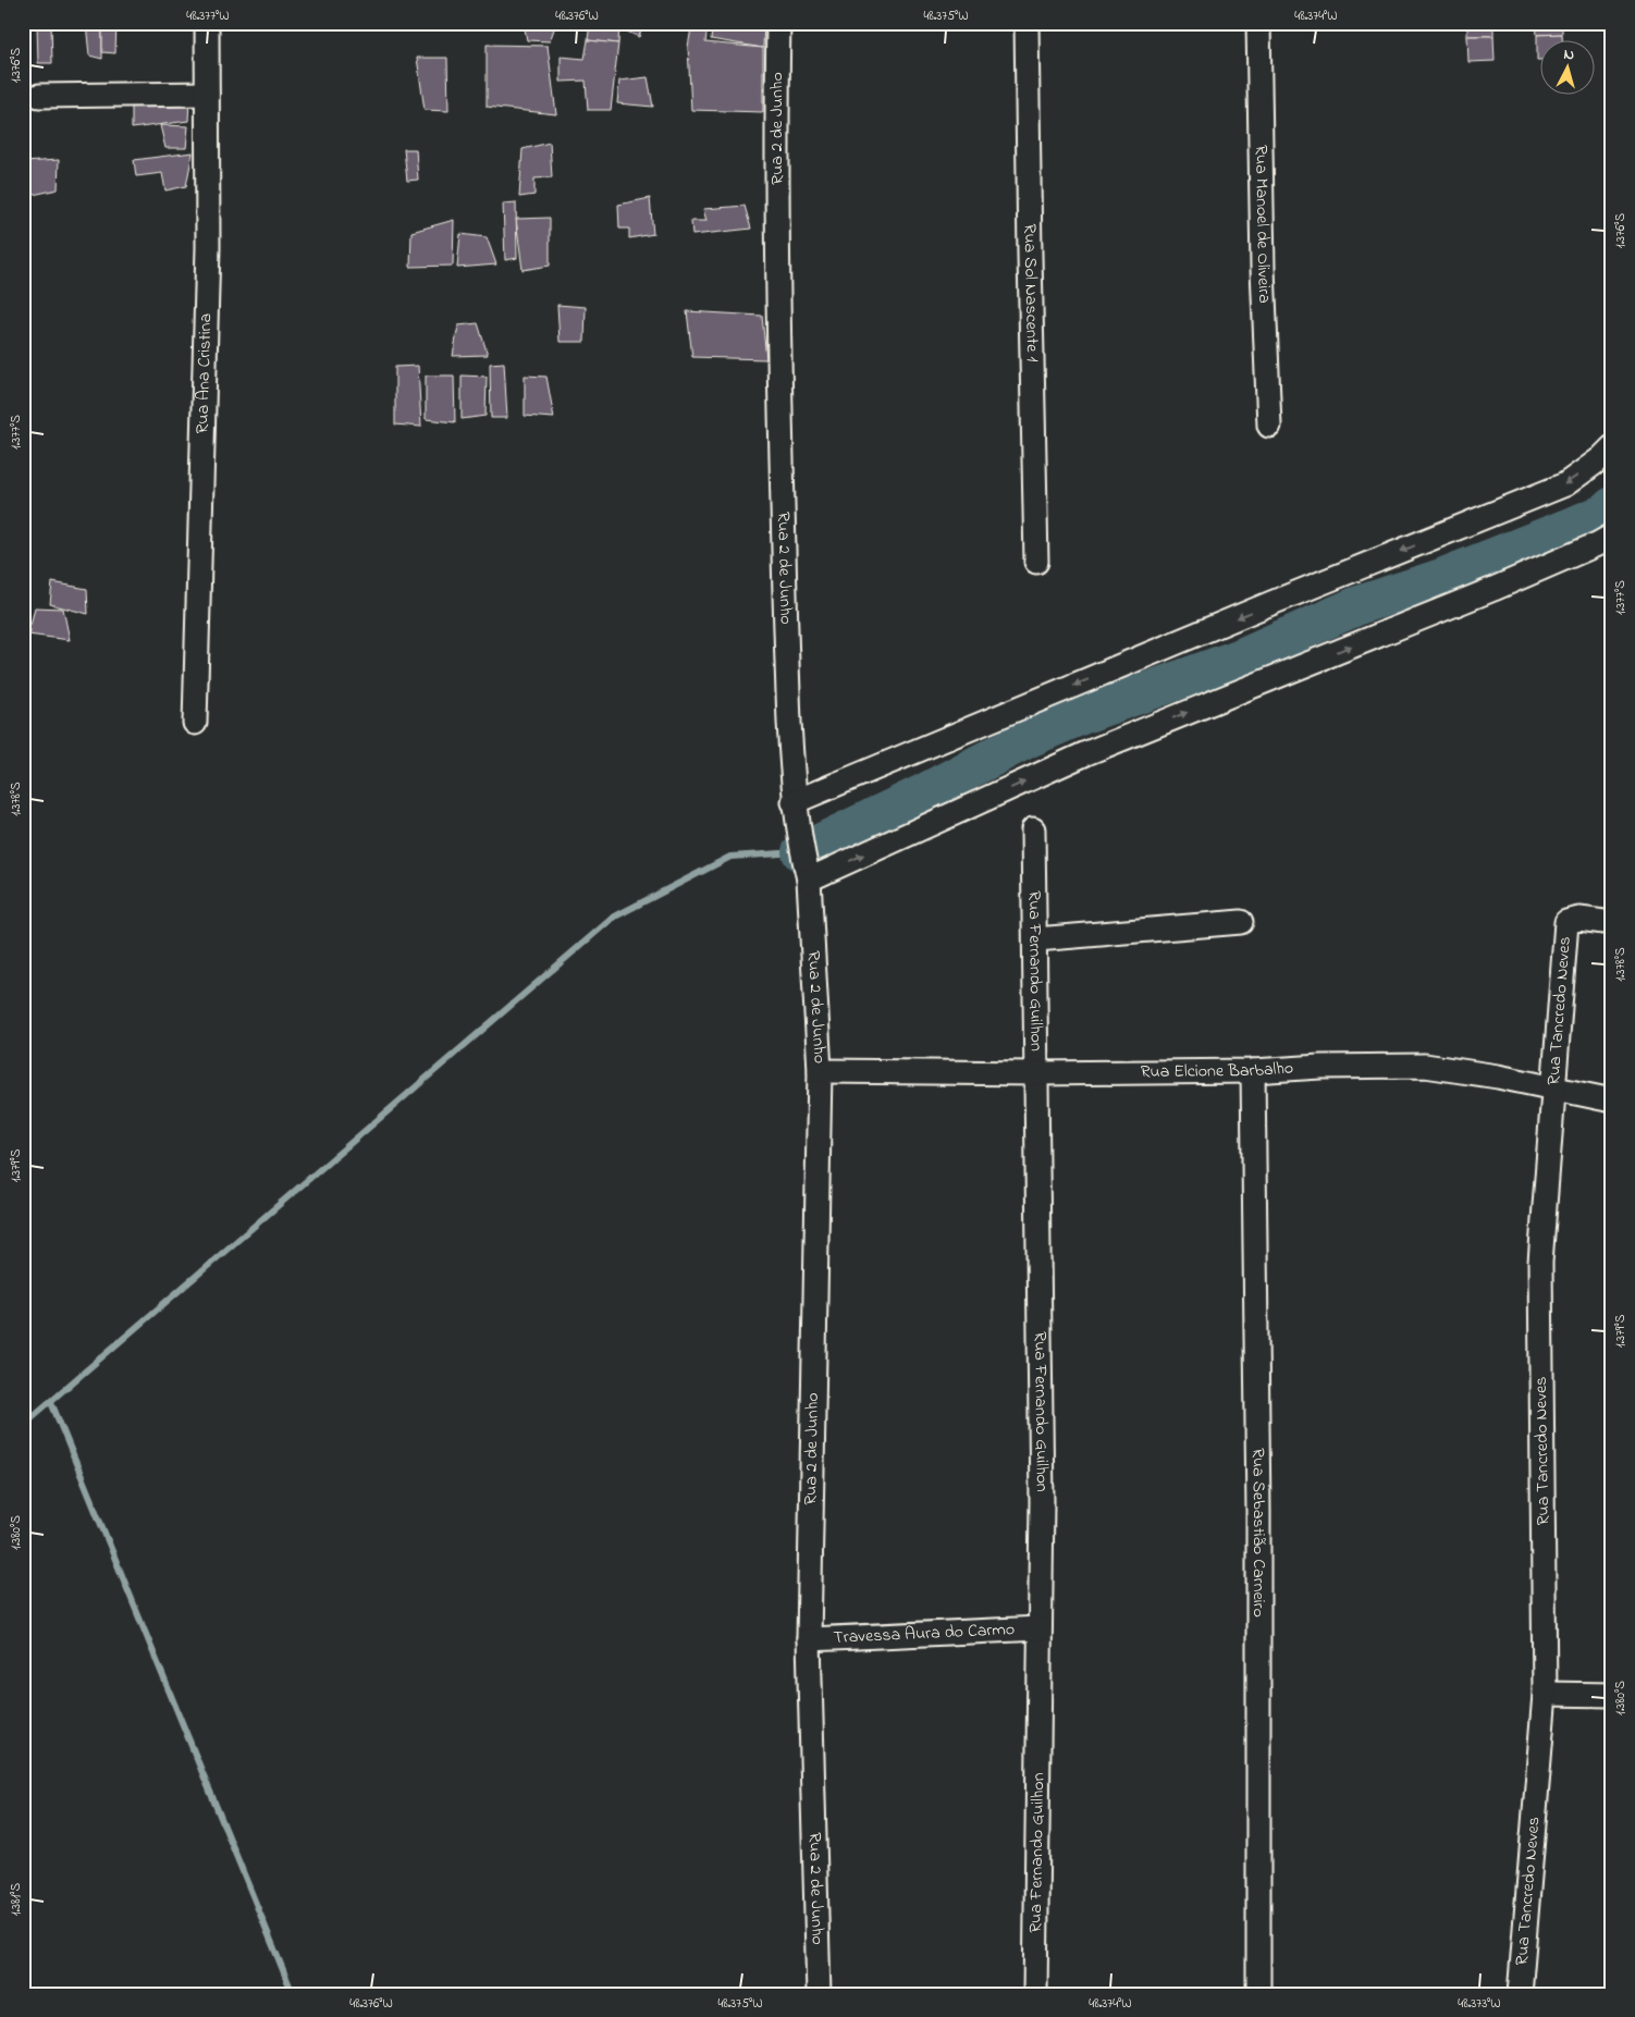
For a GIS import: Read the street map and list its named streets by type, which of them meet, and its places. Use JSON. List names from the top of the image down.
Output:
{
  "streets": {
    "street": [
      "Rua 2 de Junho",
      "Rua Manoel de Oliveira",
      "Rua Sol Nascente 1",
      "Rua Ana Cristina",
      "Rua Fernando Guilhon",
      "Rua Tancredo Neves",
      "Rua Elcione Barbalho",
      "Rua Sebastião Carneiro",
      "Travessa Aura do Carmo"
    ]
  },
  "crossings": [
    ["Rua 2 de Junho", "Rua Elcione Barbalho"],
    ["Rua 2 de Junho", "Travessa Aura do Carmo"],
    ["Rua Fernando Guilhon", "Rua Elcione Barbalho"],
    ["Rua Fernando Guilhon", "Travessa Aura do Carmo"],
    ["Rua Tancredo Neves", "Rua Elcione Barbalho"],
    ["Rua Elcione Barbalho", "Rua Sebastião Carneiro"]
  ],
  "north": "top",
  "coordinates": [
    "48.377°W",
    "48.376°W",
    "48.375°W",
    "48.374°W",
    "1.376°S",
    "1.377°S",
    "1.378°S",
    "1.379°S",
    "1.380°S",
    "1.381°S",
    "48.373°W"
  ]
}
